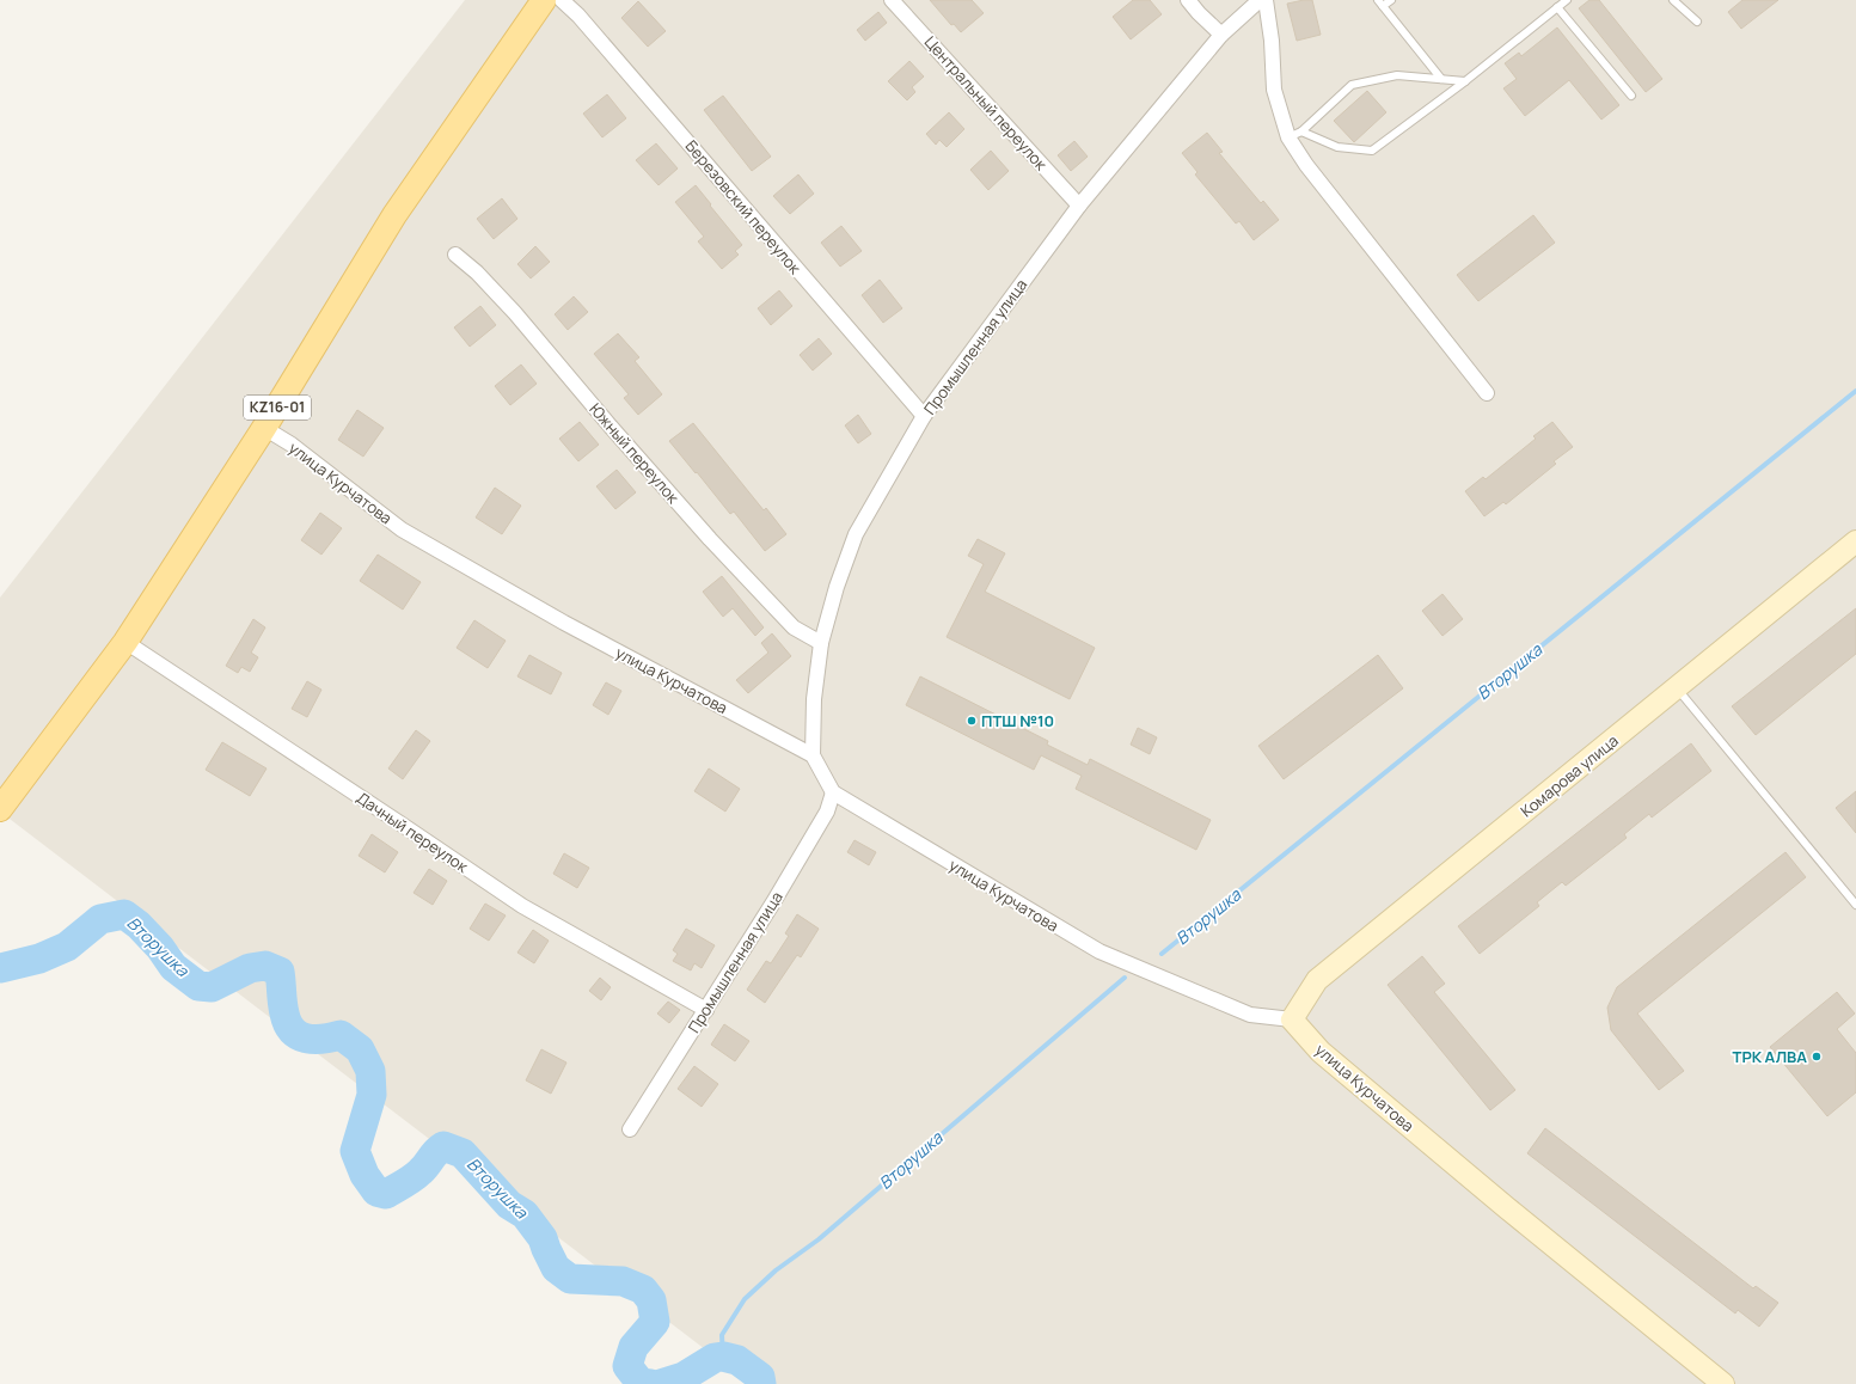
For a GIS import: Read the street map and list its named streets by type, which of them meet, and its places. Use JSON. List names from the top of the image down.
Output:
{
  "streets": {
    "main road": ["KZ16-01"],
    "street": [
      "Центральный переулок",
      "Березовский переулок",
      "Промышленная улица",
      "Южный переулок",
      "улица Курчатова",
      "Комарова улица",
      "Дачный переулок"
    ]
  },
  "crossings": [
    ["Центральный переулок", "Промышленная улица"],
    ["Березовский переулок", "Промышленная улица"],
    ["Промышленная улица", "Южный переулок"],
    ["Промышленная улица", "улица Курчатова"],
    ["Промышленная улица", "Дачный переулок"],
    ["KZ16-01", "улица Курчатова"],
    ["KZ16-01", "Дачный переулок"],
    ["улица Курчатова", "Комарова улица"]
  ],
  "water": ["Вторушка"],
  "places": ["ПТШ №10", "ТРК АЛВА"]
}
